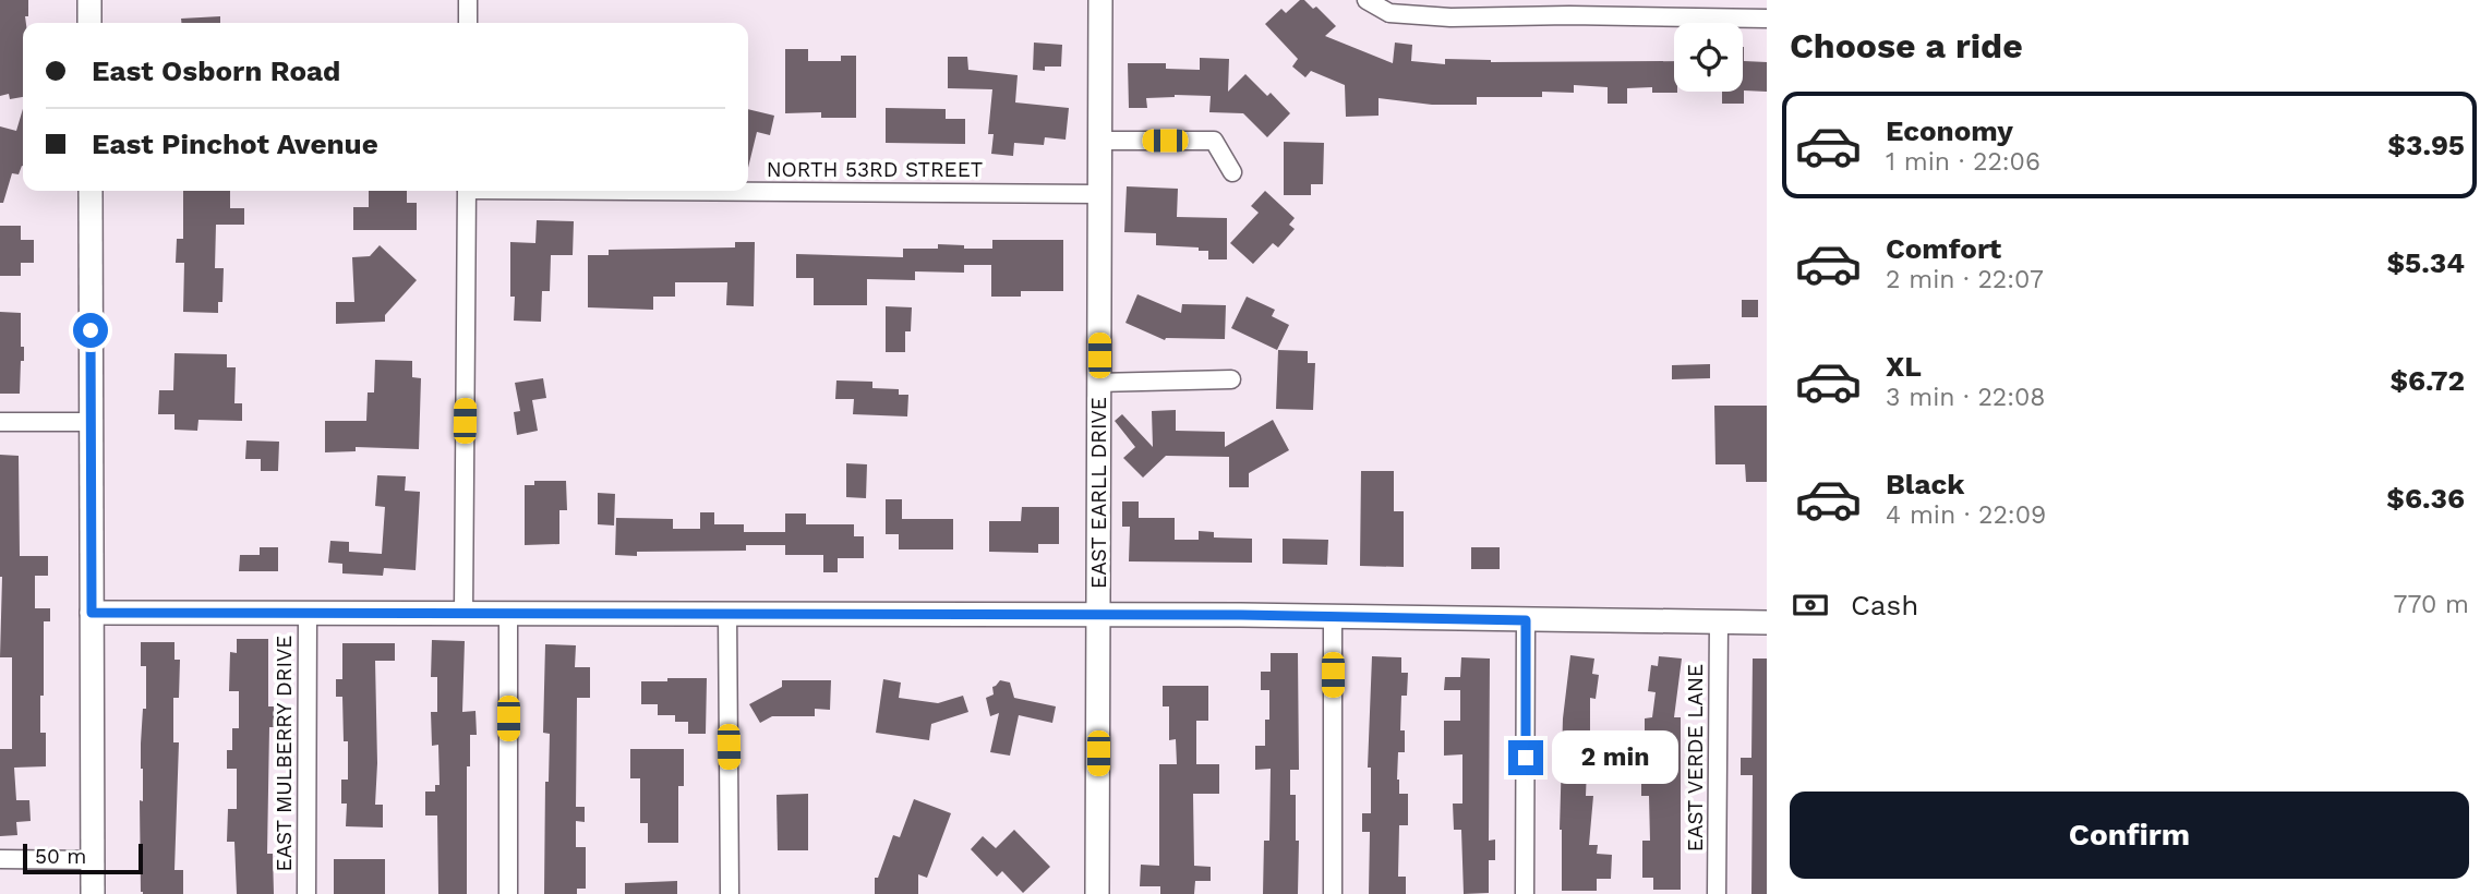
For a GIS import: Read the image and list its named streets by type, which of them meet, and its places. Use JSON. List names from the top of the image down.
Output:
{
  "streets": {
    "street": [
      "NORTH 53RD STREET",
      "EAST EARLL DRIVE",
      "EAST MULBERRY DRIVE",
      "EAST VERDE LANE"
    ]
  },
  "crossings": [
    ["NORTH 53RD STREET", "EAST EARLL DRIVE"]
  ],
  "scale_bar": "50 m",
  "page": {
    "heading": "Choose a ride",
    "banner": ["East Osborn Road", "East Pinchot Avenue"],
    "list": [
      {
        "name": "Economy",
        "note": "1 min · 22:06",
        "value": "$3.95"
      },
      {
        "name": "Comfort",
        "note": "2 min · 22:07",
        "value": "$5.34"
      },
      {
        "name": "XL",
        "note": "3 min · 22:08",
        "value": "$6.72"
      },
      {
        "name": "Black",
        "note": "4 min · 22:09",
        "value": "$6.36"
      }
    ],
    "pay": ["Cash", "770 m"],
    "bubble": "2 min",
    "buttons": "Confirm",
    "scale": "50 m"
  }
}
